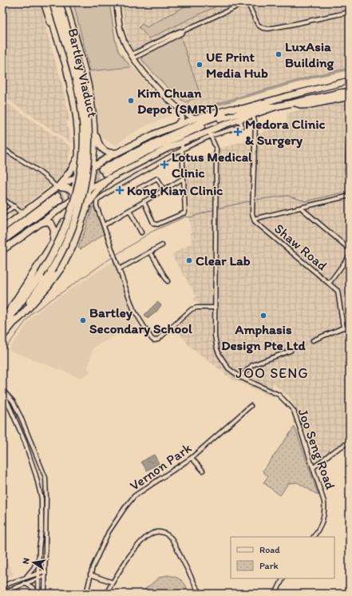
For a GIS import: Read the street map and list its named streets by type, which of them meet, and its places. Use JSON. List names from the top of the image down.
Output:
{
  "streets": {
    "highway": ["Bartley Viaduct"],
    "street": ["Shaw Road", "Joo Seng Road", "Vernon Park"]
  },
  "districts": ["JOO SENG"],
  "places": {
    "other": [
      "LuxAsia Building",
      "UE Print Media Hub",
      "Kim Chuan Depot (SMRT)",
      "Clear Lab",
      "Amphasis Design Pte Ltd",
      "Bartley Secondary School"
    ],
    "health": ["Medora Clinic & Surgery", "Lotus Medical Clinic", "Kong Kian Clinic"]
  },
  "legend": ["Road", "Park"],
  "north": "left"
}
